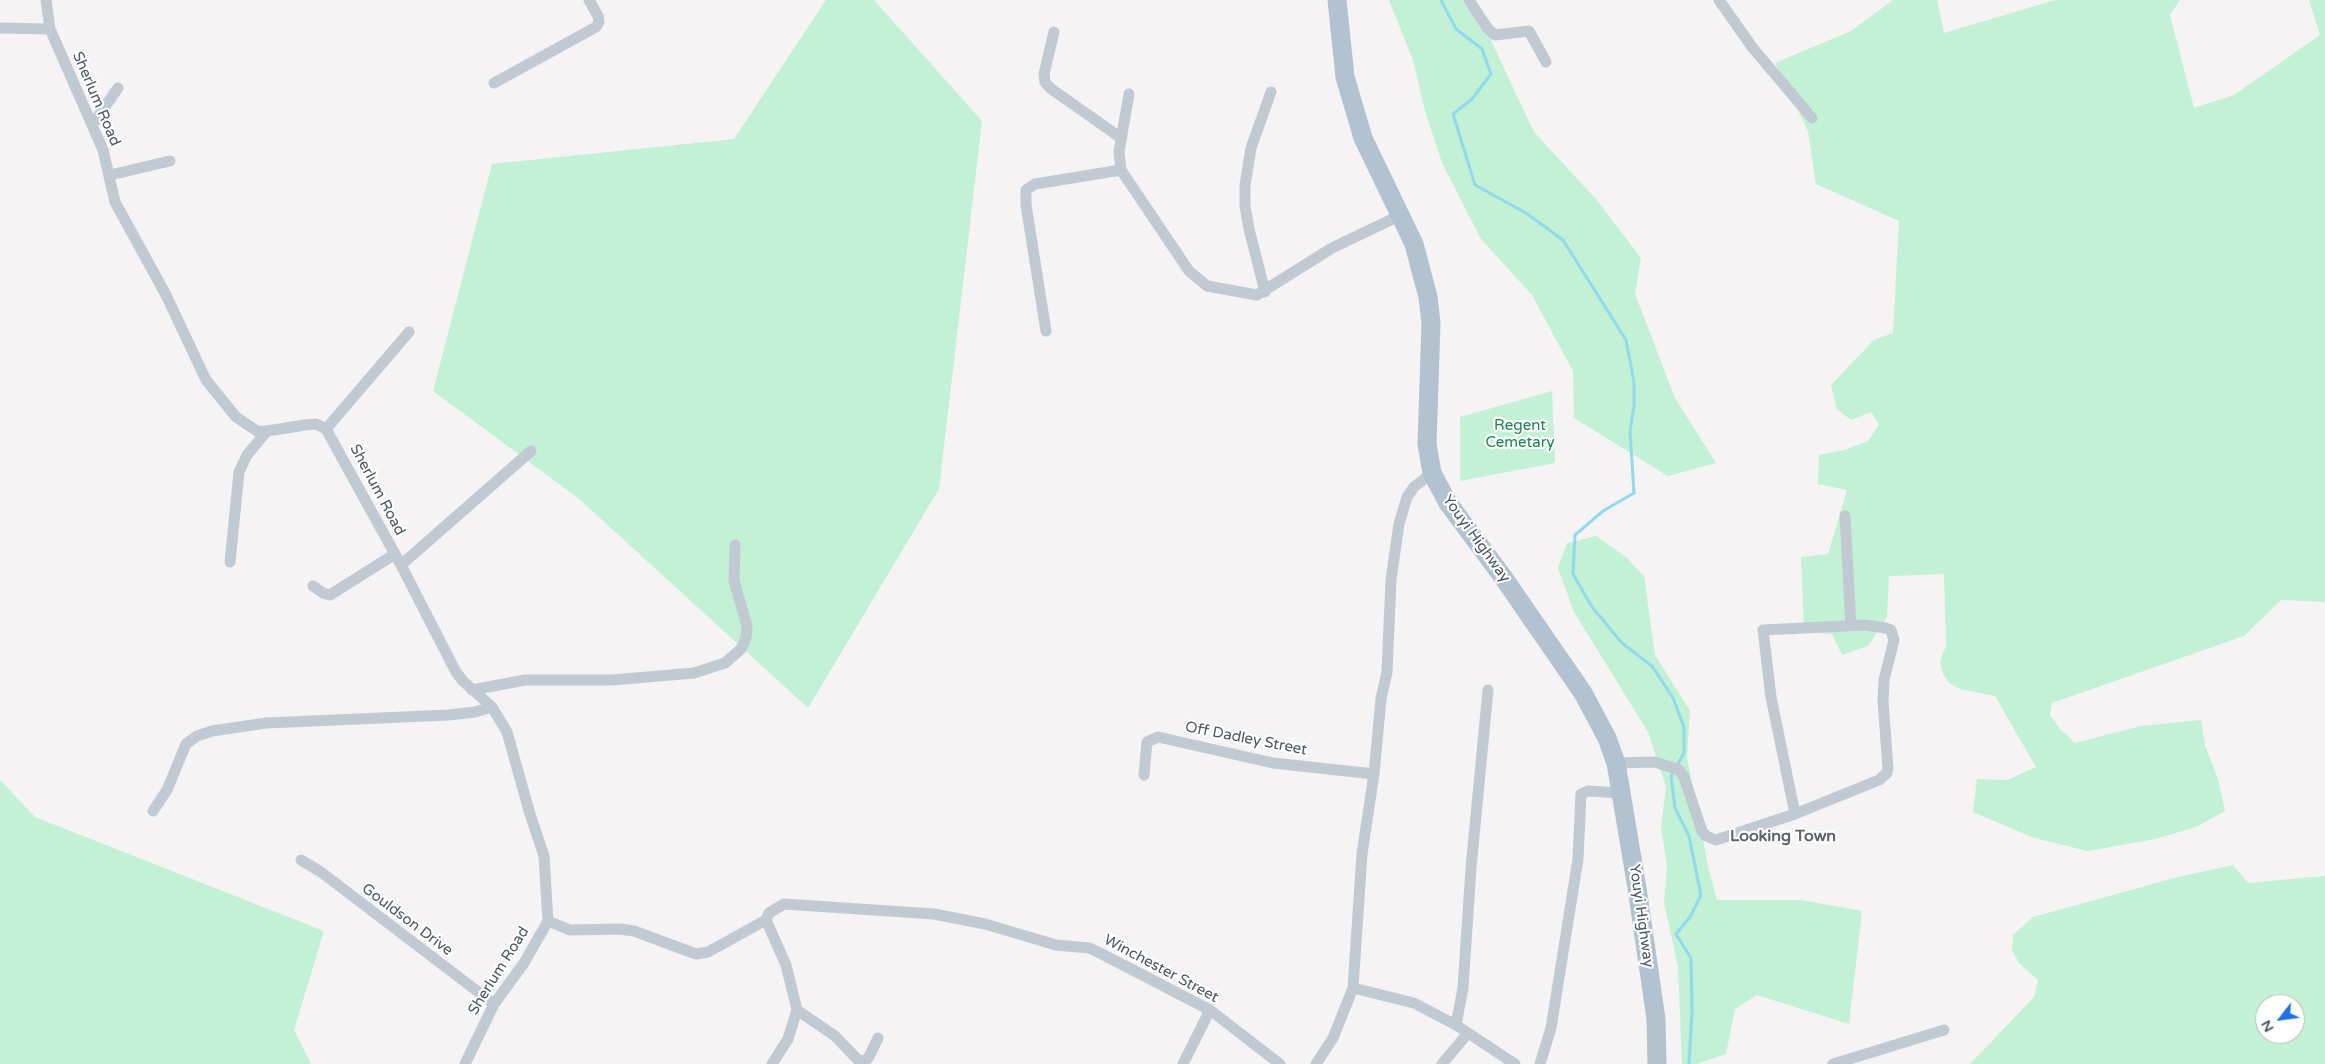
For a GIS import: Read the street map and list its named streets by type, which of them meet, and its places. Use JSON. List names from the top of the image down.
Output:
{
  "streets": {
    "main road": ["Youyi Highway"],
    "street": [
      "Sherlum Road",
      "Off Dadley Street",
      "Gouldson Drive",
      "Winchester Street"
    ]
  },
  "crossings": [
    ["Sherlum Road", "Gouldson Drive"]
  ],
  "districts": ["Looking Town"],
  "parks": ["Regent Cemetary"],
  "north": "bottom left"
}
